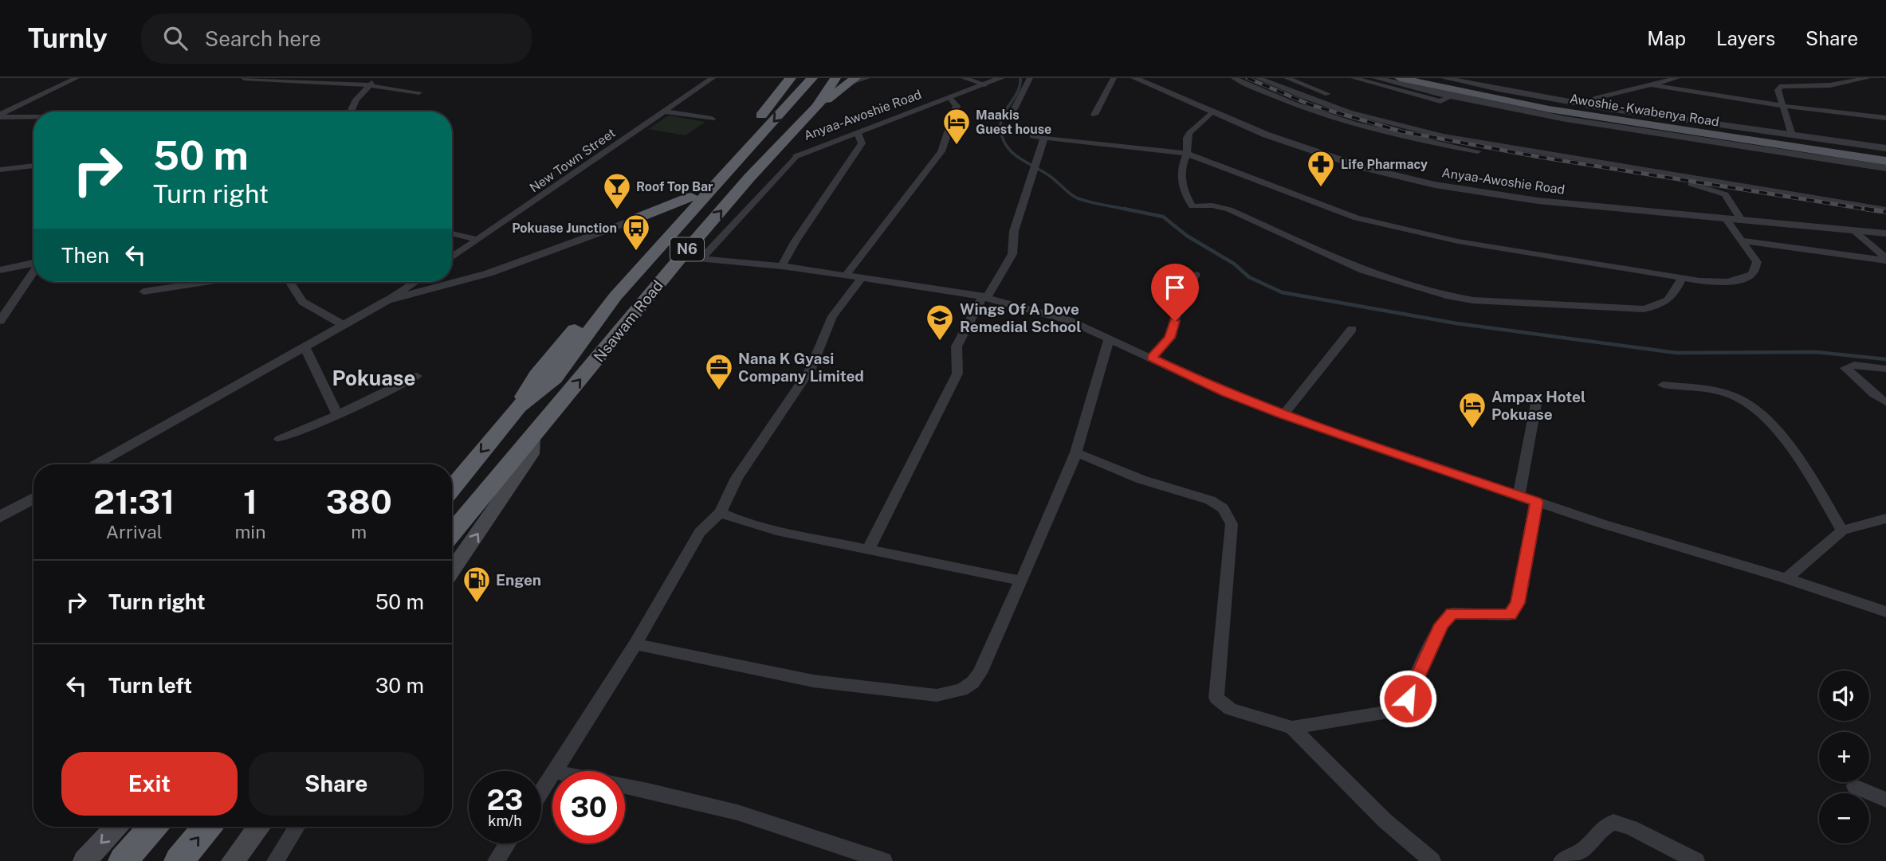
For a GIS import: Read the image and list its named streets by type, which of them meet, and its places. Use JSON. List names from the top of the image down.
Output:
{
  "streets": {
    "highway": ["N6", "Nsawam Road"],
    "main road": ["Awoshie - Kwabenya Road"],
    "street": ["Anyaa-Awoshie Road", "New Town Street"]
  },
  "districts": ["Pokuase"],
  "places": {
    "hotel": ["Maakis Guest house", "Ampax Hotel Pokuase"],
    "pharmacy": ["Life Pharmacy"],
    "bar": ["Roof Top Bar"],
    "bus stop": ["Pokuase Junction"],
    "school or university": ["Wings Of A Dove Remedial School"],
    "office": ["Nana K Gyasi Company Limited"],
    "fuel station": ["Engen"]
  },
  "page": {
    "header": "Turnly",
    "search": "Search here",
    "nav": ["Map", "Layers", "Share"],
    "turn": ["50 m", "Turn right"],
    "then": "Then",
    "eta": [
      "21:31",
      "Arrival",
      "1",
      "min",
      "380",
      "m"
    ],
    "list": [
      {
        "name": "Turn right",
        "value": "50 m"
      },
      {
        "name": "Turn left",
        "value": "30 m"
      }
    ],
    "map_buttons": ["+", "−"],
    "buttons": ["Exit", "Share"],
    "speed": "23 km/h",
    "limit": "30"
  }
}
